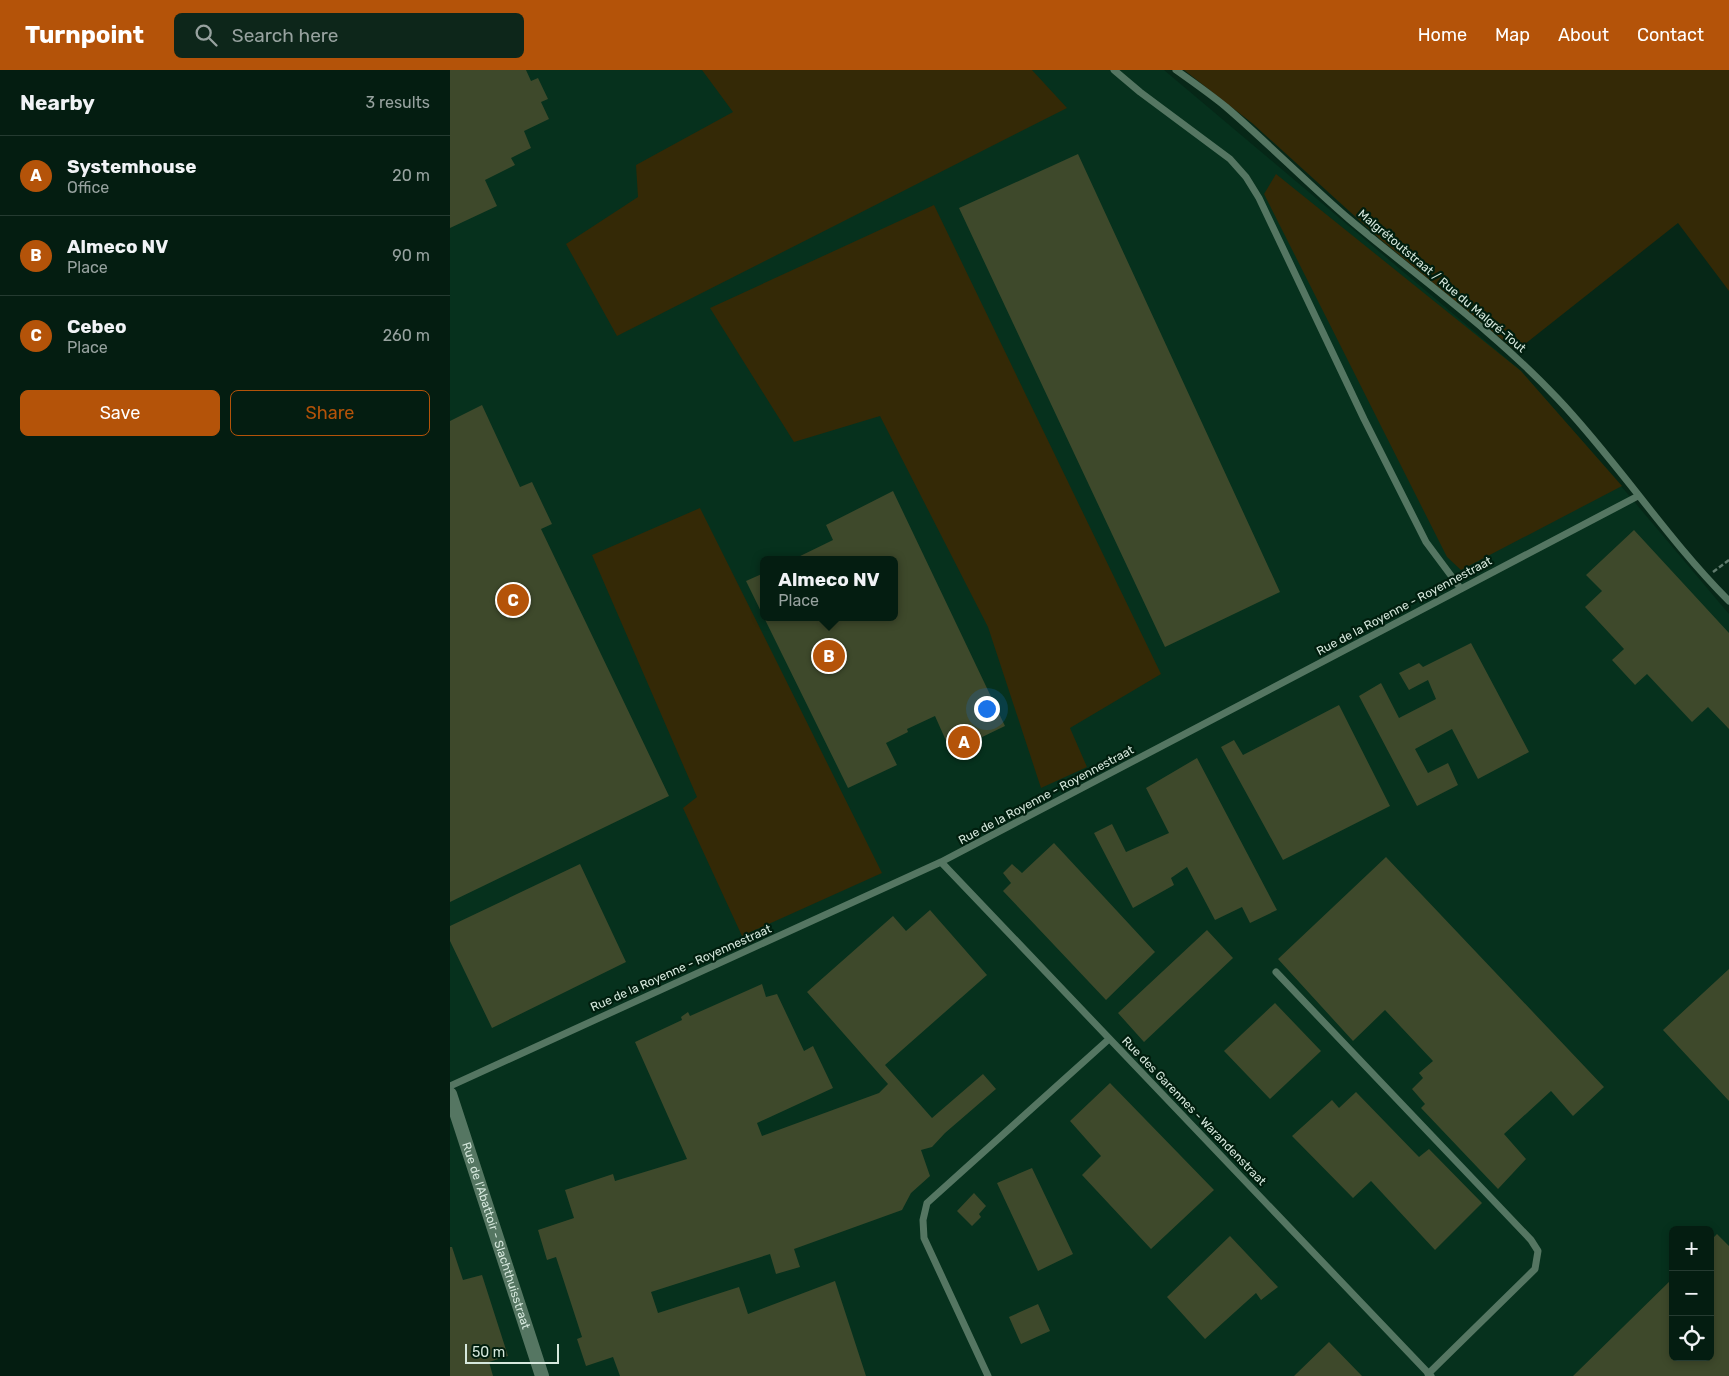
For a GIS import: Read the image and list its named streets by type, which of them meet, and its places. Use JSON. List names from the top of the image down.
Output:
{
  "streets": {
    "street": ["Rue de l'Abattoir - Slachthuisstraat"],
    "lane": ["Malgrétoutstraat / Rue du Malgré-Tout", "Rue de la Royenne - Royennestraat", "Rue des Garennes - Warandenstraat"]
  },
  "crossings": [
    ["Malgrétoutstraat / Rue du Malgré-Tout", "Rue de la Royenne - Royennestraat"],
    ["Rue de la Royenne - Royennestraat", "Rue des Garennes - Warandenstraat"]
  ],
  "scale_bar": "50 m",
  "page": {
    "header": "Turnpoint",
    "search": "Search here",
    "nav": [
      "Home",
      "Map",
      "About",
      "Contact"
    ],
    "heading": ["Nearby", "3 results"],
    "list": [
      {
        "mark": "A",
        "name": "Systemhouse",
        "note": "Office",
        "value": "20 m"
      },
      {
        "mark": "B",
        "name": "Almeco NV",
        "note": "Place",
        "value": "90 m"
      },
      {
        "mark": "C",
        "name": "Cebeo",
        "note": "Place",
        "value": "260 m"
      }
    ],
    "buttons": ["Save", "Share"],
    "popup": ["Almeco NV", "Place"],
    "pins": ["C", "B", "A"],
    "map_buttons": ["+", "−"],
    "scale": "50 m"
  }
}
